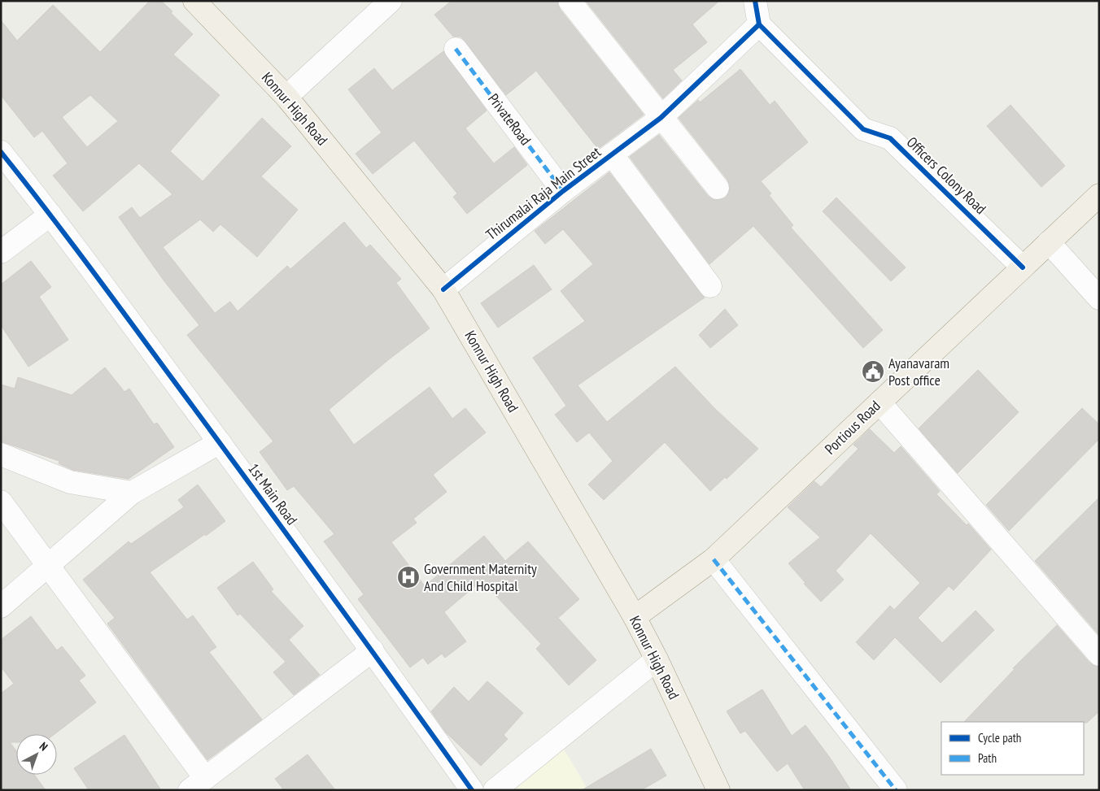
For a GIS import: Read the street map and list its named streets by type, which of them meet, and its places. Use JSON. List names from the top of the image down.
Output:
{
  "streets": {
    "main road": ["Konnur High Road", "Portious Road"],
    "street": [
      "PrivateRoad",
      "Officers Colony Road",
      "Thirumalai Raja Main Street",
      "1st Main Road"
    ]
  },
  "crossings": [
    ["Konnur High Road", "Thirumalai Raja Main Street"],
    ["Konnur High Road", "Portious Road"],
    ["PrivateRoad", "Thirumalai Raja Main Street"],
    ["Officers Colony Road", "Thirumalai Raja Main Street"],
    ["Officers Colony Road", "Portious Road"]
  ],
  "places": {
    "public building": ["Ayanavaram Post office"],
    "hospital": ["Government Maternity And Child Hospital"]
  },
  "legend": ["Cycle path", "Path"],
  "north": "top right"
}
